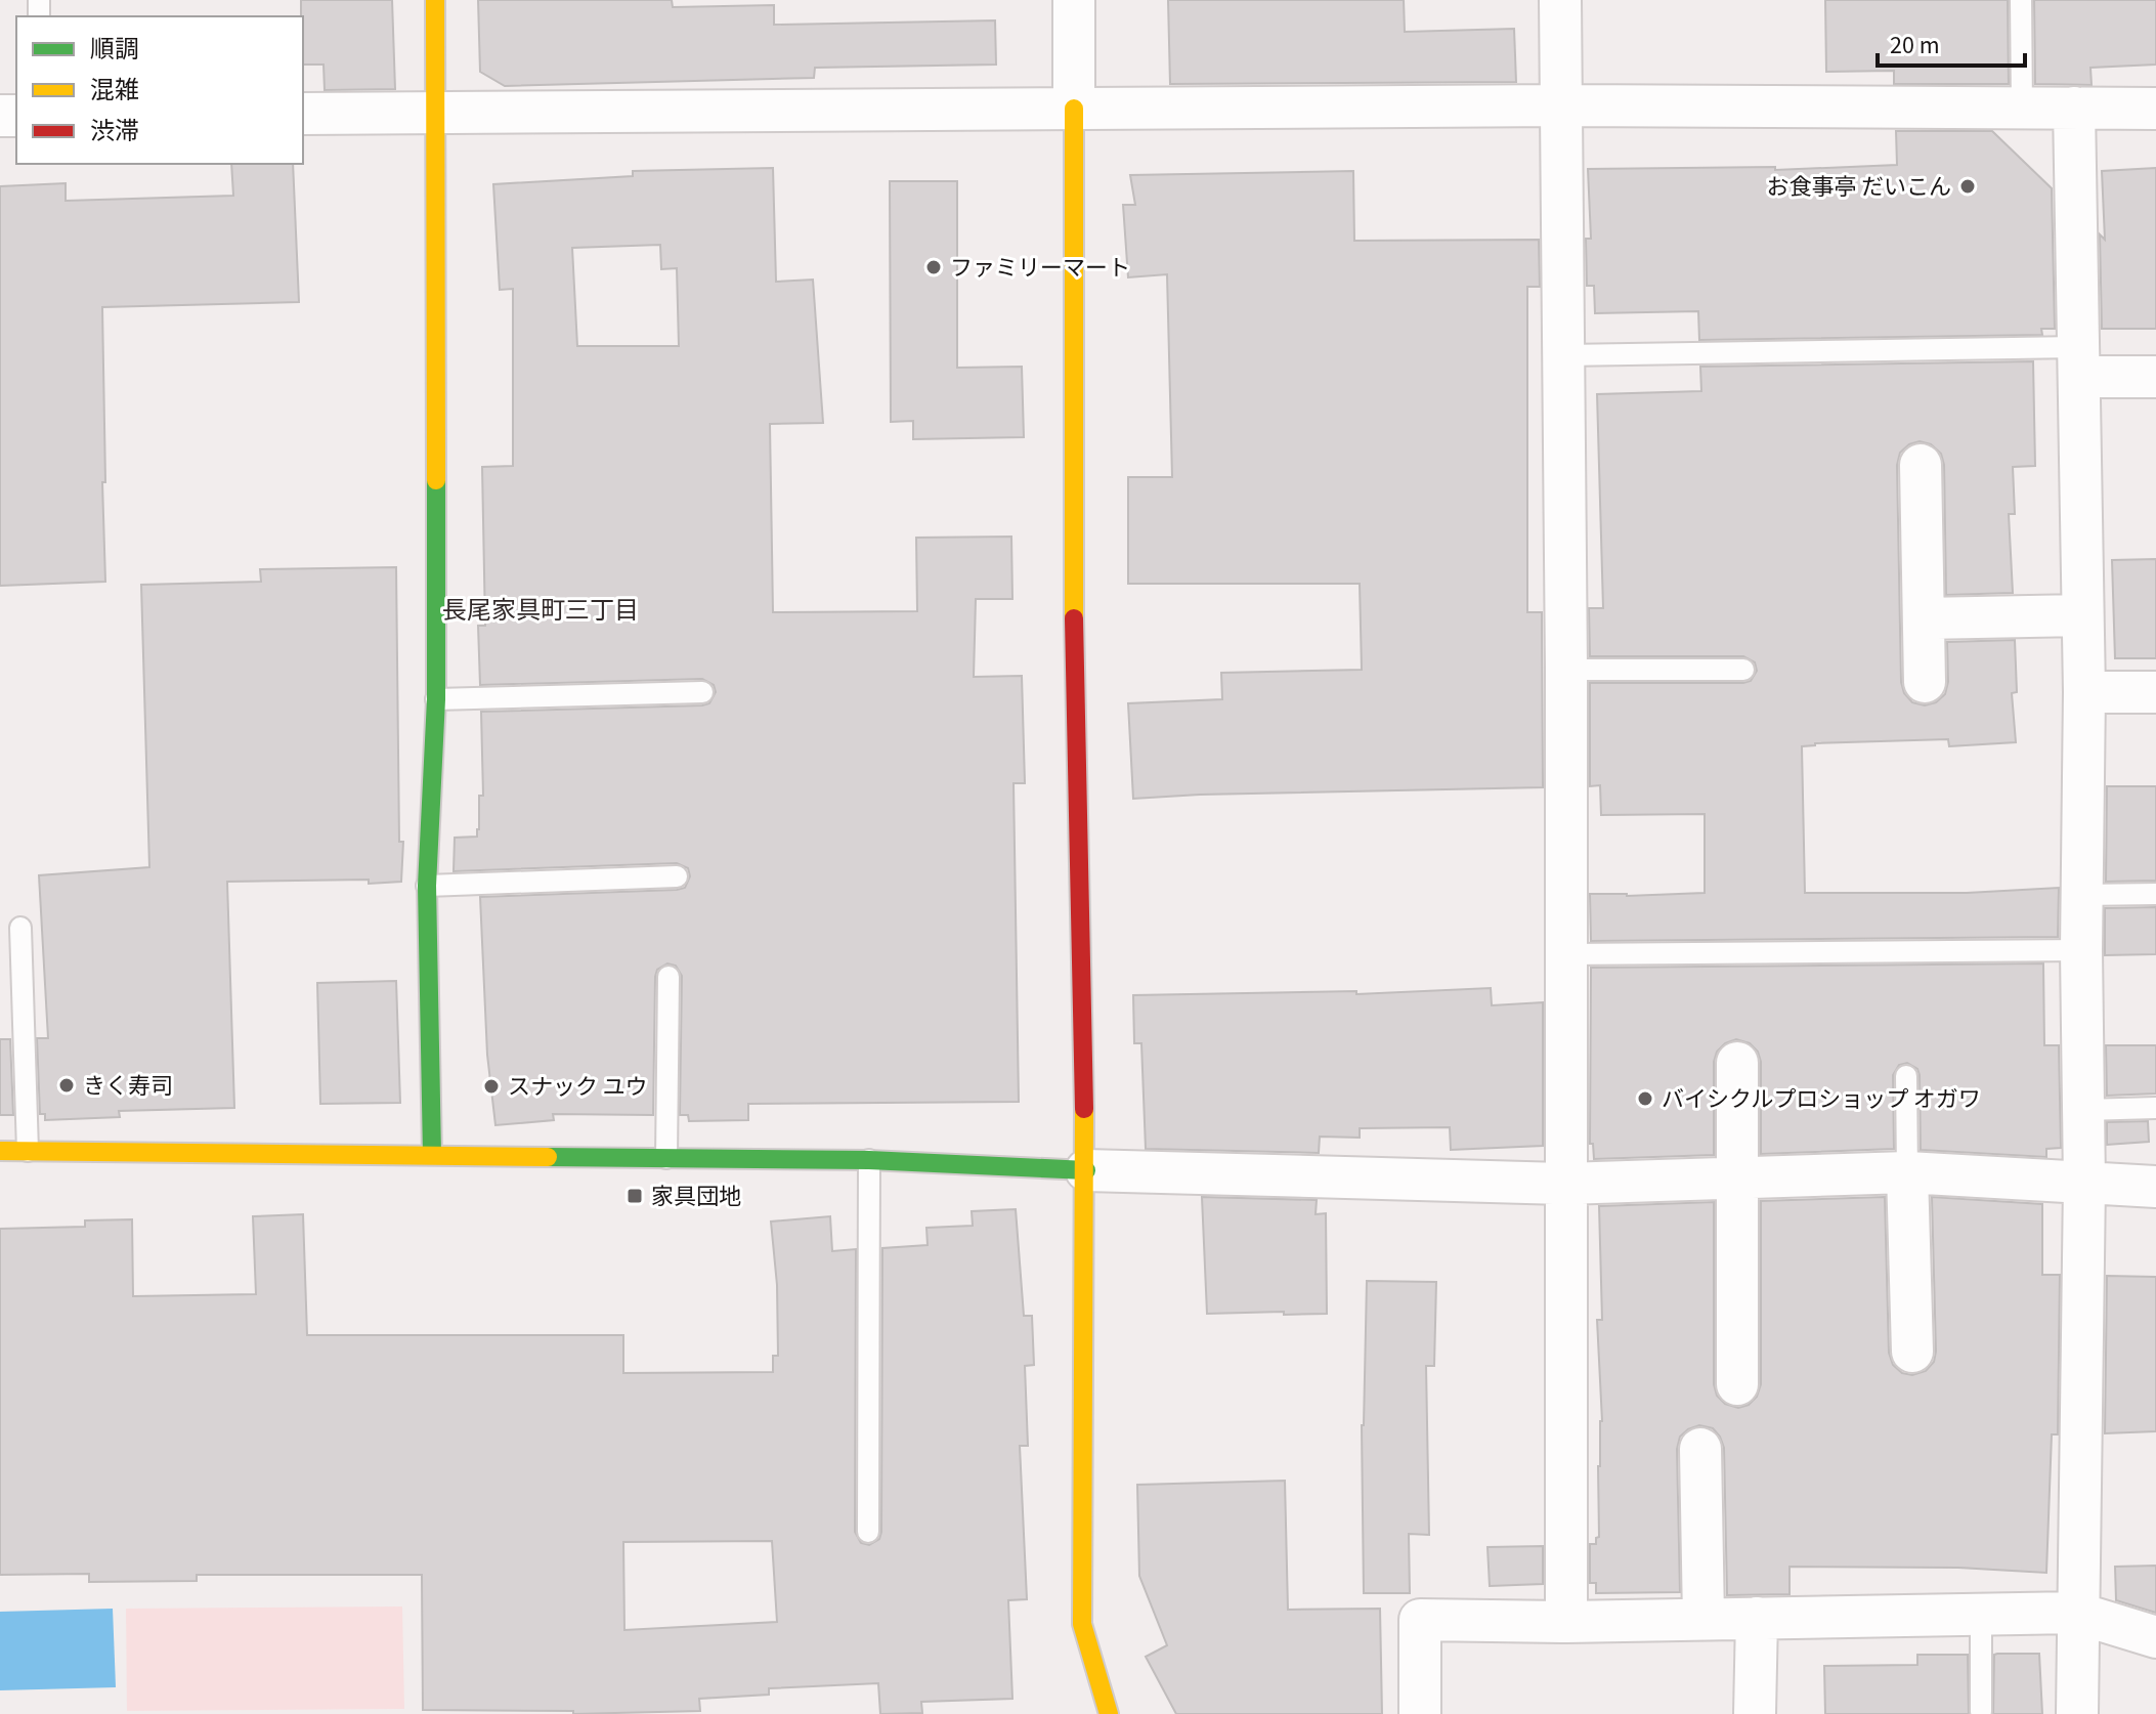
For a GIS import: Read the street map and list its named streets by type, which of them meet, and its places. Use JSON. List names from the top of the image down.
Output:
{
  "districts": ["長尾家具町三丁目"],
  "places": {
    "other": [
      "お食事亭 だいこん",
      "ファミリーマート",
      "きく寿司",
      "スナック ユウ",
      "バイシクルプロショップ オガワ"
    ],
    "transit": ["家具団地"]
  },
  "legend": ["順調", "混雑", "渋滞"],
  "scale_bar": "20 m"
}
